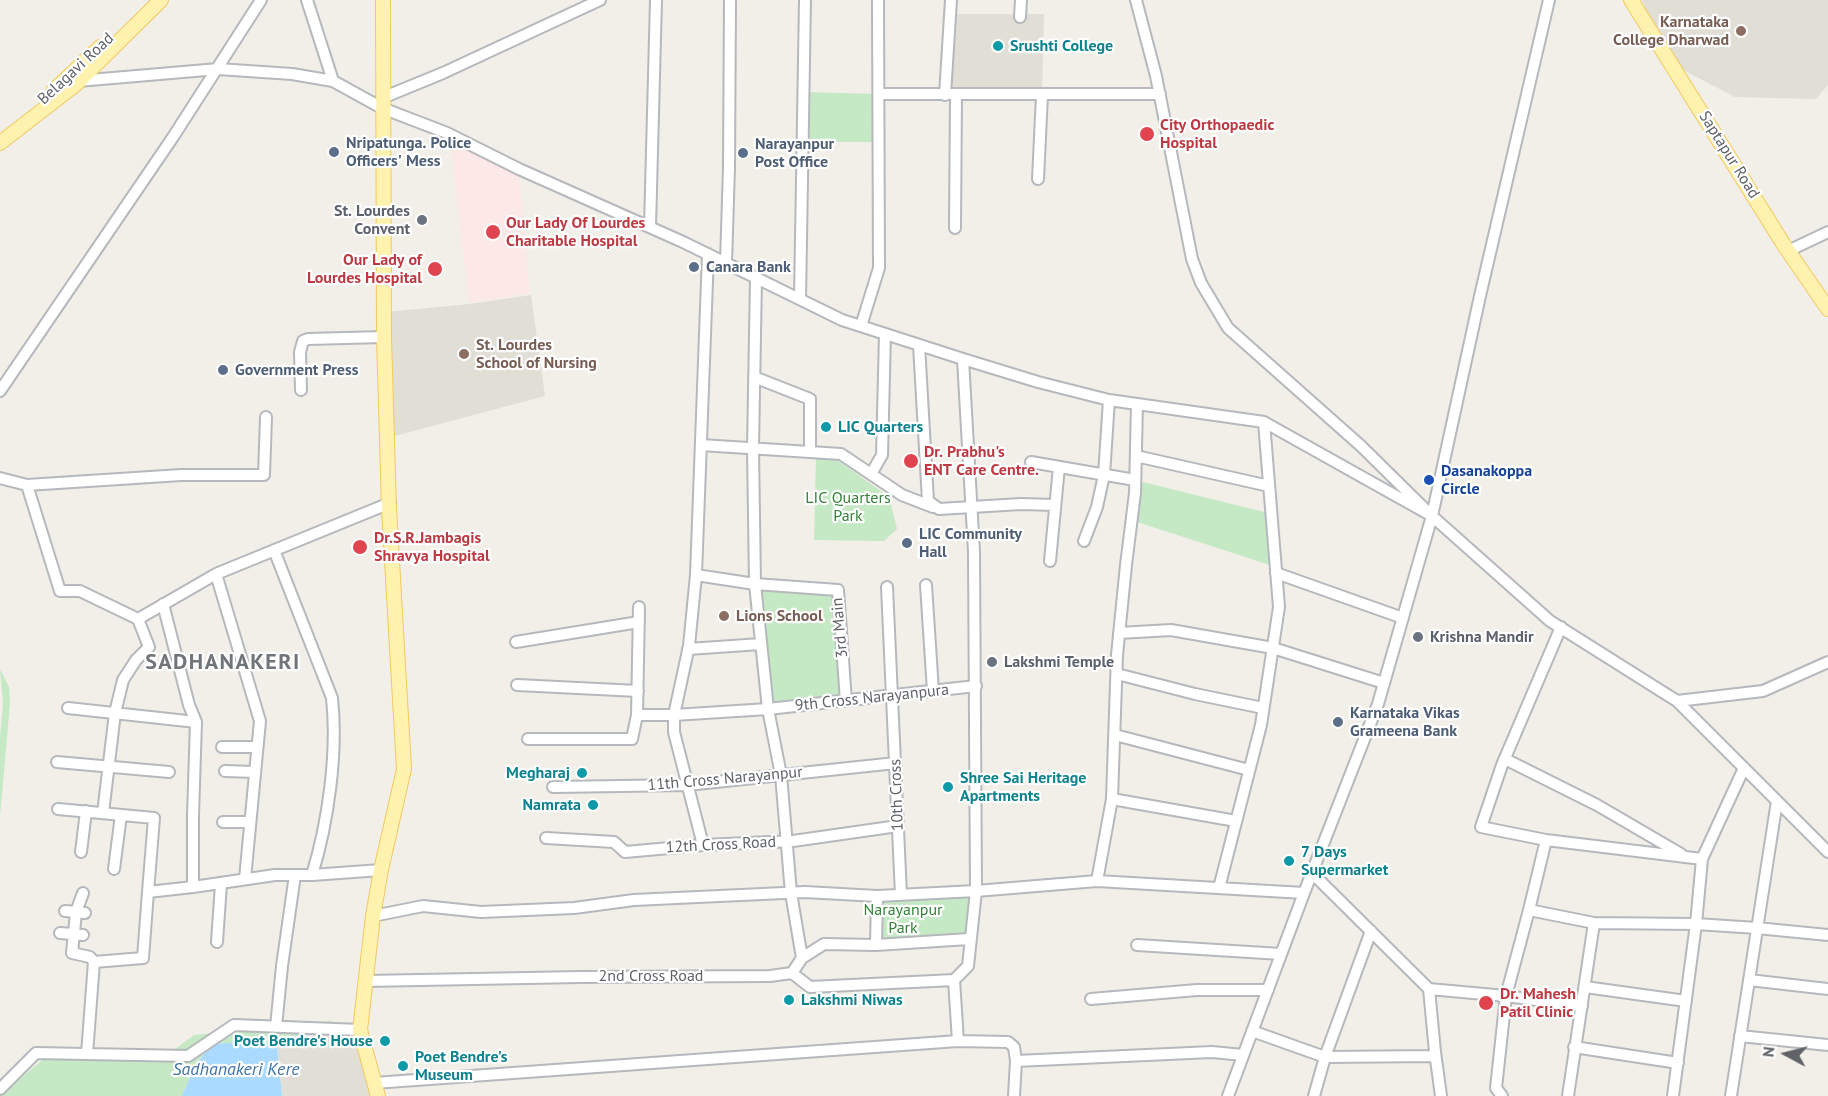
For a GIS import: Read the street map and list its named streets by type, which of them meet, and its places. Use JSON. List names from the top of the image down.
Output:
{
  "streets": {
    "main road": ["Belagavi Road", "Saptapur Road"],
    "street": [
      "3rd Main",
      "9th Cross Narayanpura",
      "11th Cross Narayanpur",
      "10th Cross",
      "12th Cross Road",
      "2nd Cross Road"
    ]
  },
  "crossings": [
    ["3rd Main", "9th Cross Narayanpura"],
    ["9th Cross Narayanpura", "10th Cross"],
    ["11th Cross Narayanpur", "10th Cross"],
    ["10th Cross", "12th Cross Road"]
  ],
  "districts": ["SADHANAKERI"],
  "water": ["Sadhanakeri Kere"],
  "parks": ["LIC Quarters Park", "Narayanpur Park"],
  "places": [
    "Karnataka College Dharwad",
    "Srushti College",
    "City Orthopaedic Hospital",
    "Nripatunga. Police Officers' Mess",
    "Narayanpur Post Office",
    "St. Lourdes Convent",
    "Our Lady Of Lourdes Charitable Hospital",
    "Canara Bank",
    "Our Lady of Lourdes Hospital",
    "St. Lourdes School of Nursing",
    "Government Press",
    "LIC Quarters",
    "Dr. Prabhu's ENT Care Centre.",
    "Dasanakoppa Circle",
    "LIC Community Hall",
    "Dr.S.R.Jambagis Shravya Hospital",
    "Lions School",
    "Krishna Mandir",
    "Lakshmi Temple",
    "Karnataka Vikas Grameena Bank",
    "Megharaj",
    "Shree Sai Heritage Apartments",
    "Namrata",
    "7 Days Supermarket",
    "Lakshmi Niwas",
    "Dr. Mahesh Patil Clinic",
    "Poet Bendre's House",
    "Poet Bendre's Museum"
  ],
  "north": "left"
}
